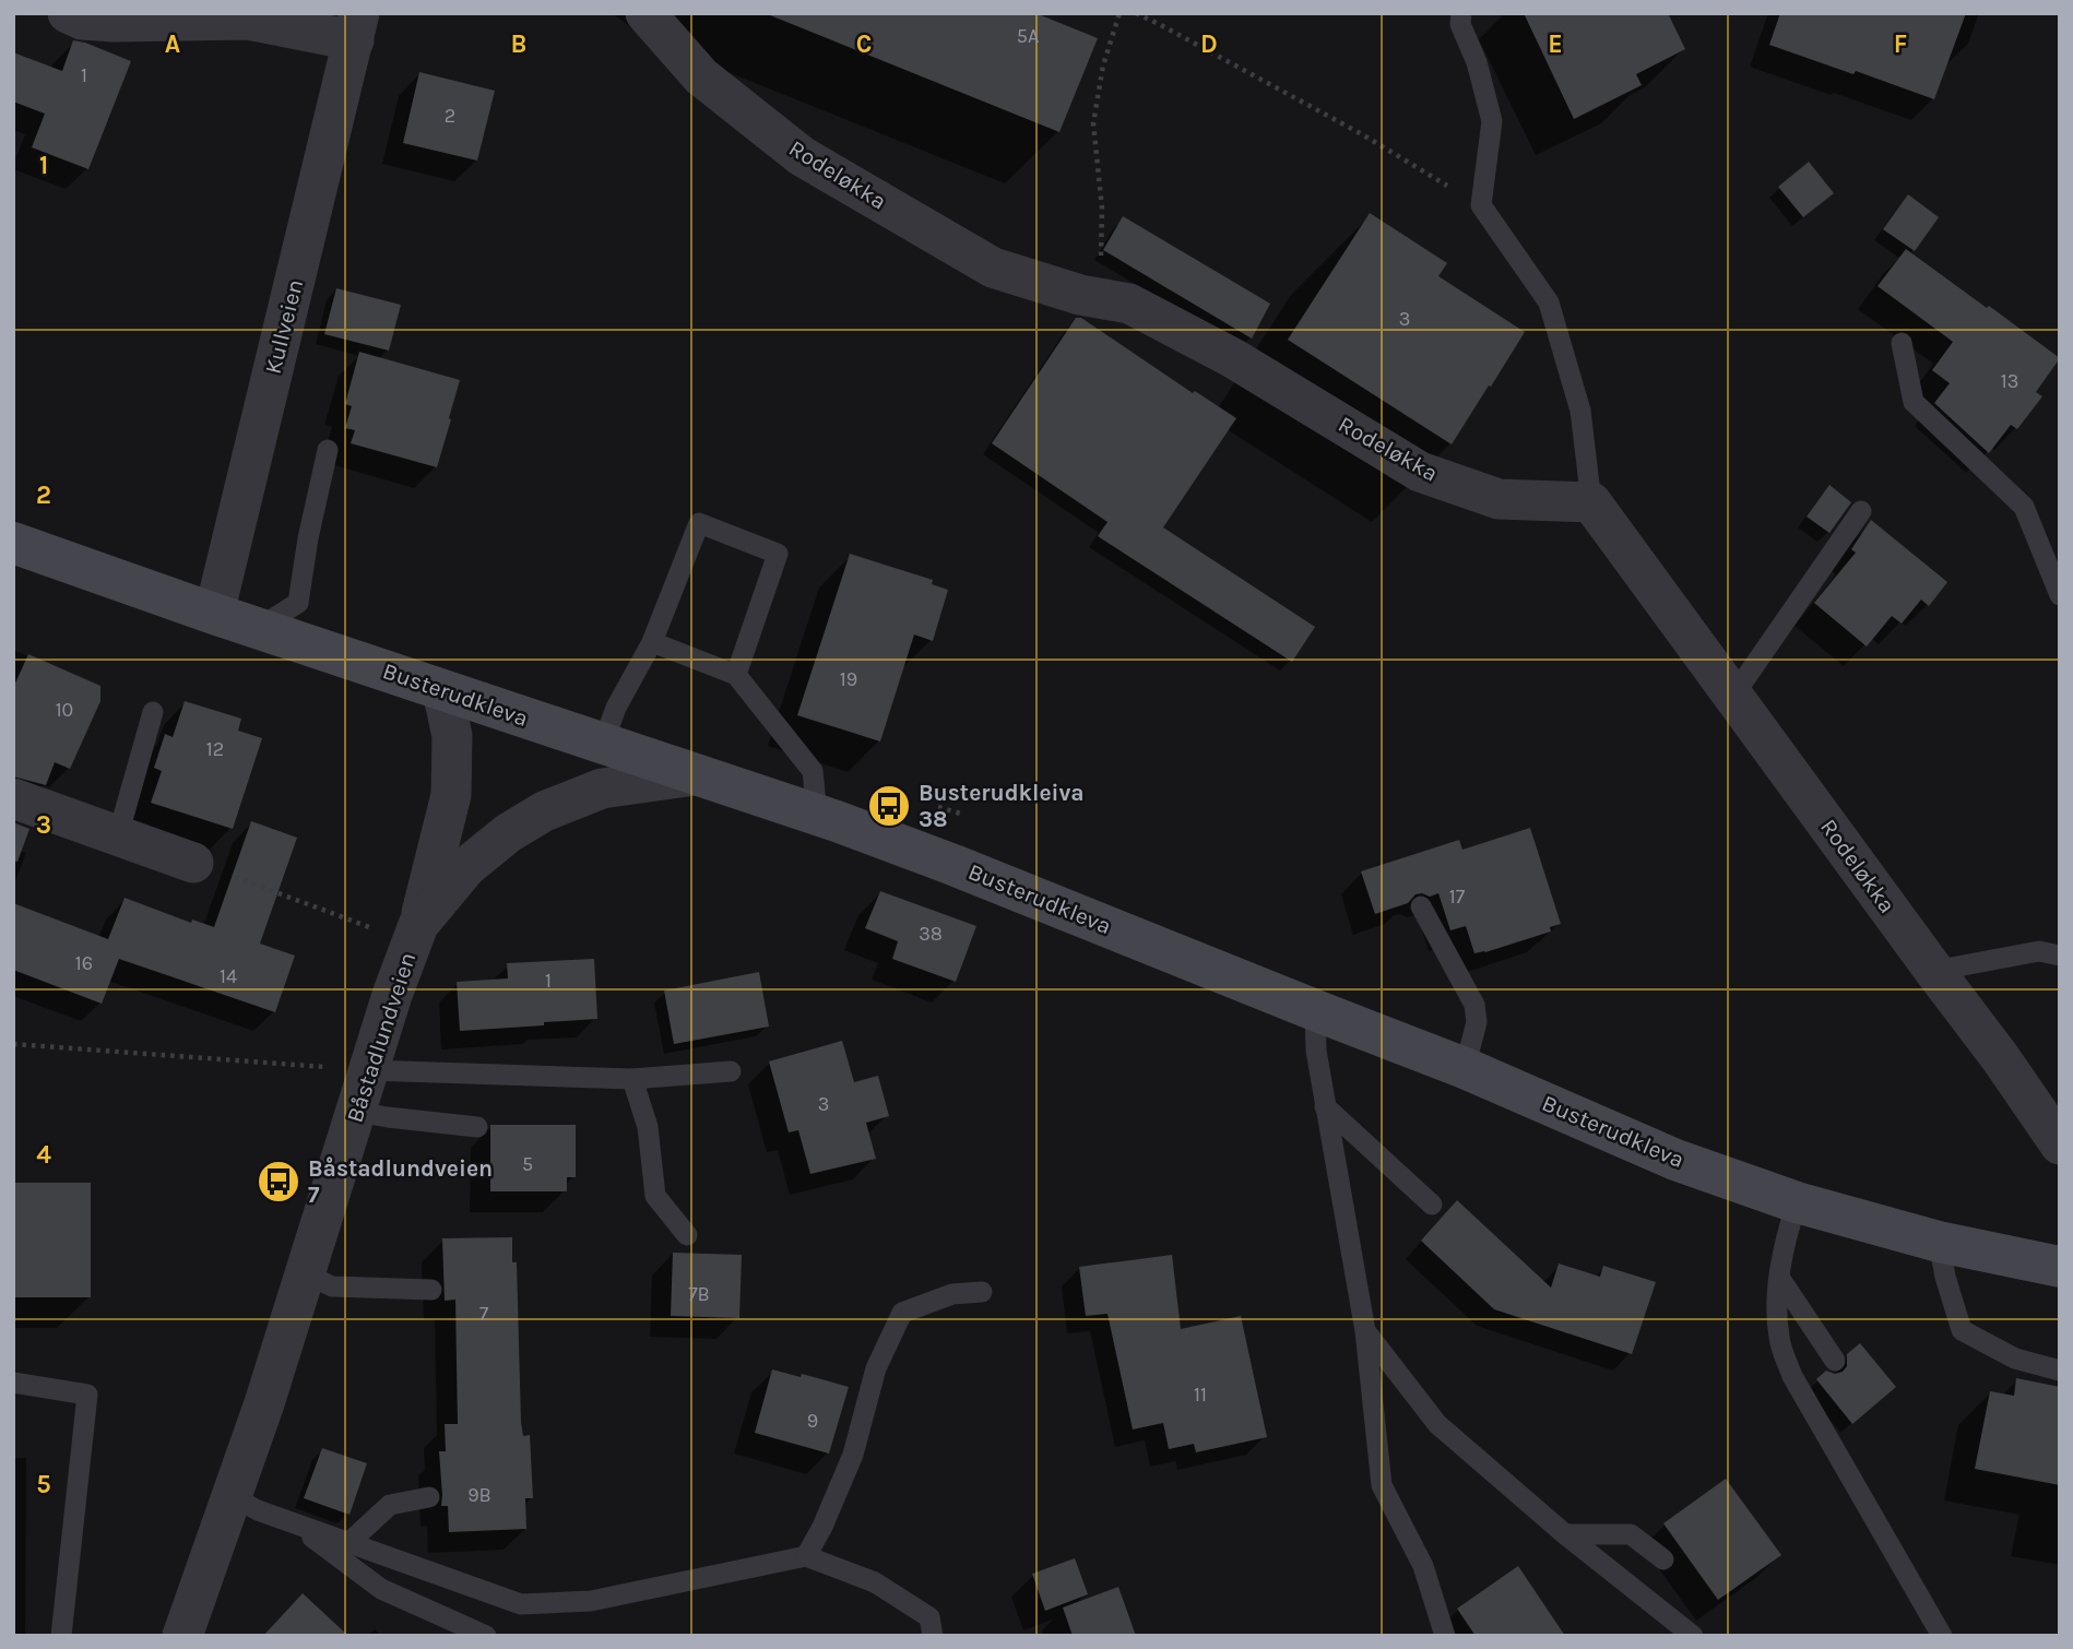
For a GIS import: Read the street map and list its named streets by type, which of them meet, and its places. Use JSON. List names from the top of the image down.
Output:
{
  "streets": {
    "street": [
      "Rodeløkka",
      "Kullveien",
      "Busterudkleva",
      "Båstadlundveien"
    ]
  },
  "crossings": [
    ["Kullveien", "Busterudkleva"],
    ["Busterudkleva", "Båstadlundveien"]
  ],
  "places": {
    "bus stop": ["Busterudkleiva 38", "Båstadlundveien 7"]
  },
  "house_numbers": [
    "5A",
    "1",
    "2",
    "3",
    "13",
    "19",
    "10",
    "12",
    "17",
    "38",
    "16",
    "14",
    "1",
    "3",
    "5",
    "7B",
    "7",
    "11",
    "9",
    "9B"
  ],
  "grid": {
    "columns": [
      "A",
      "B",
      "C",
      "D",
      "E",
      "F"
    ],
    "rows": [
      "1",
      "2",
      "3",
      "4",
      "5"
    ]
  }
}
